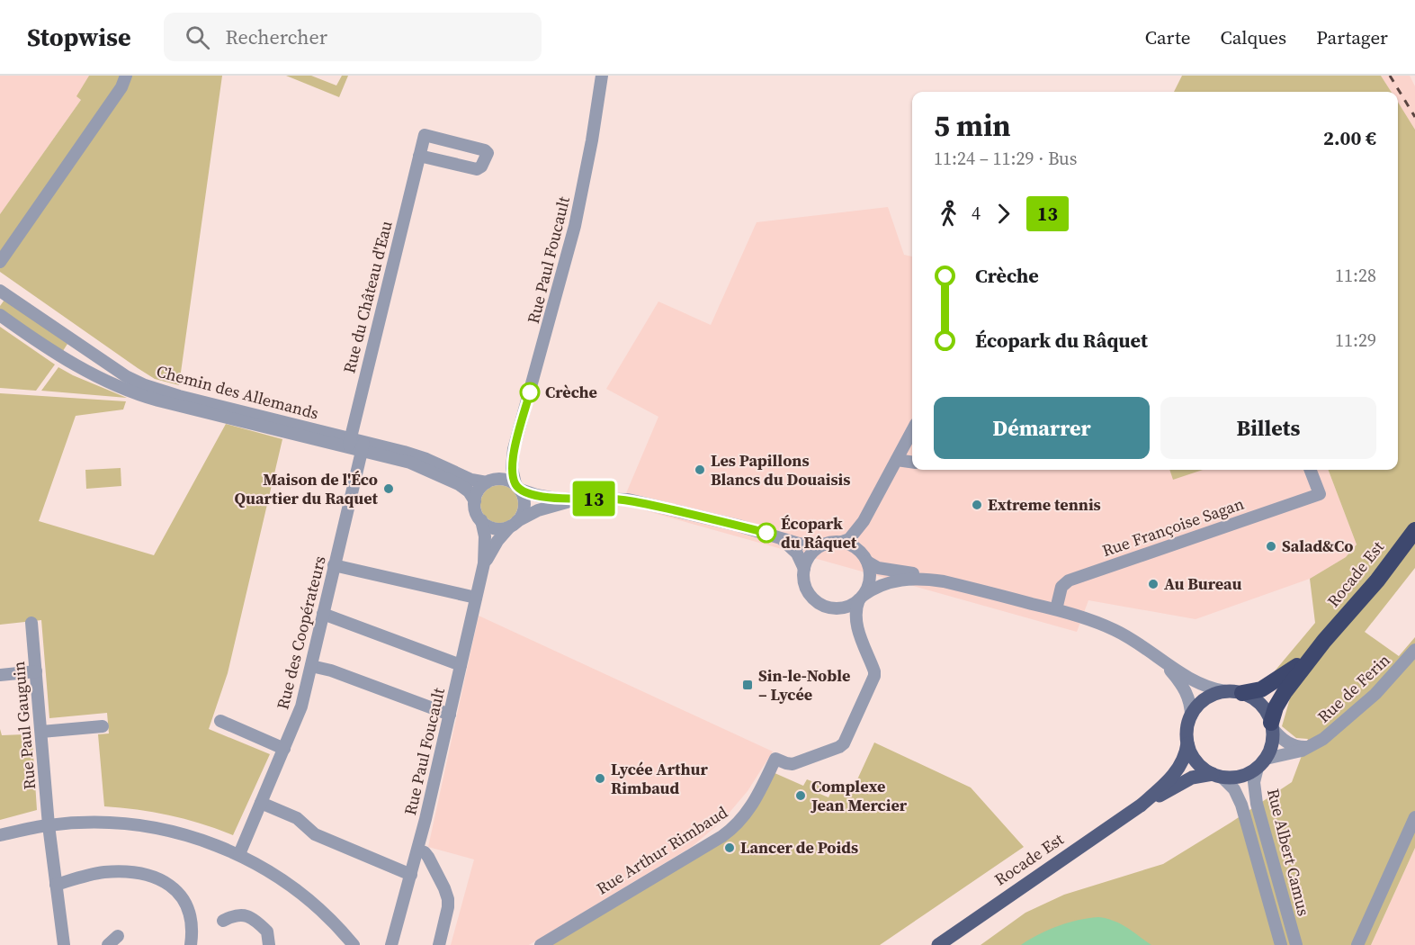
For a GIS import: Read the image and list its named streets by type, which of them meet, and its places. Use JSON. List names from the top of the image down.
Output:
{
  "streets": {
    "highway": ["Rocade Est"],
    "street": [
      "Rue Paul Foucault",
      "Rue du Château d'Eau",
      "Chemin des Allemands",
      "Rue Françoise Sagan",
      "Rue des Coopérateurs",
      "Rue de Ferin",
      "Rue Paul Gauguin",
      "Rue Arthur Rimbaud",
      "Rue Albert Camus"
    ]
  },
  "crossings": [
    ["Rue Paul Foucault", "Chemin des Allemands"],
    ["Rue du Château d'Eau", "Chemin des Allemands"],
    ["Chemin des Allemands", "Rue des Coopérateurs"],
    ["Rocade Est", "Rue de Ferin"],
    ["Rocade Est", "Rue Albert Camus"],
    ["Rue de Ferin", "Rue Albert Camus"]
  ],
  "places": {
    "other": [
      "Crèche",
      "Les Papillons Blancs du Douaisis",
      "Maison de l'Éco Quartier du Raquet",
      "Extreme tennis",
      "Écopark du Râquet",
      "Salad&Co",
      "Au Bureau",
      "Lycée Arthur Rimbaud",
      "Complexe Jean Mercier",
      "Lancer de Poids"
    ],
    "transit": ["Sin-le-Noble – Lycée"]
  },
  "lines": ["bus line 13"],
  "page": {
    "header": "Stopwise",
    "search": "Rechercher",
    "nav": ["Carte", "Calques", "Partager"],
    "on_map": "13",
    "heading": ["5 min", "11:24 – 11:29 · Bus", "2.00 €"],
    "legs": ["4", "13"],
    "list": [
      {
        "name": "Crèche",
        "value": "11:28"
      },
      {
        "name": "Écopark du Râquet",
        "value": "11:29"
      }
    ],
    "buttons": ["Démarrer", "Billets"]
  }
}
